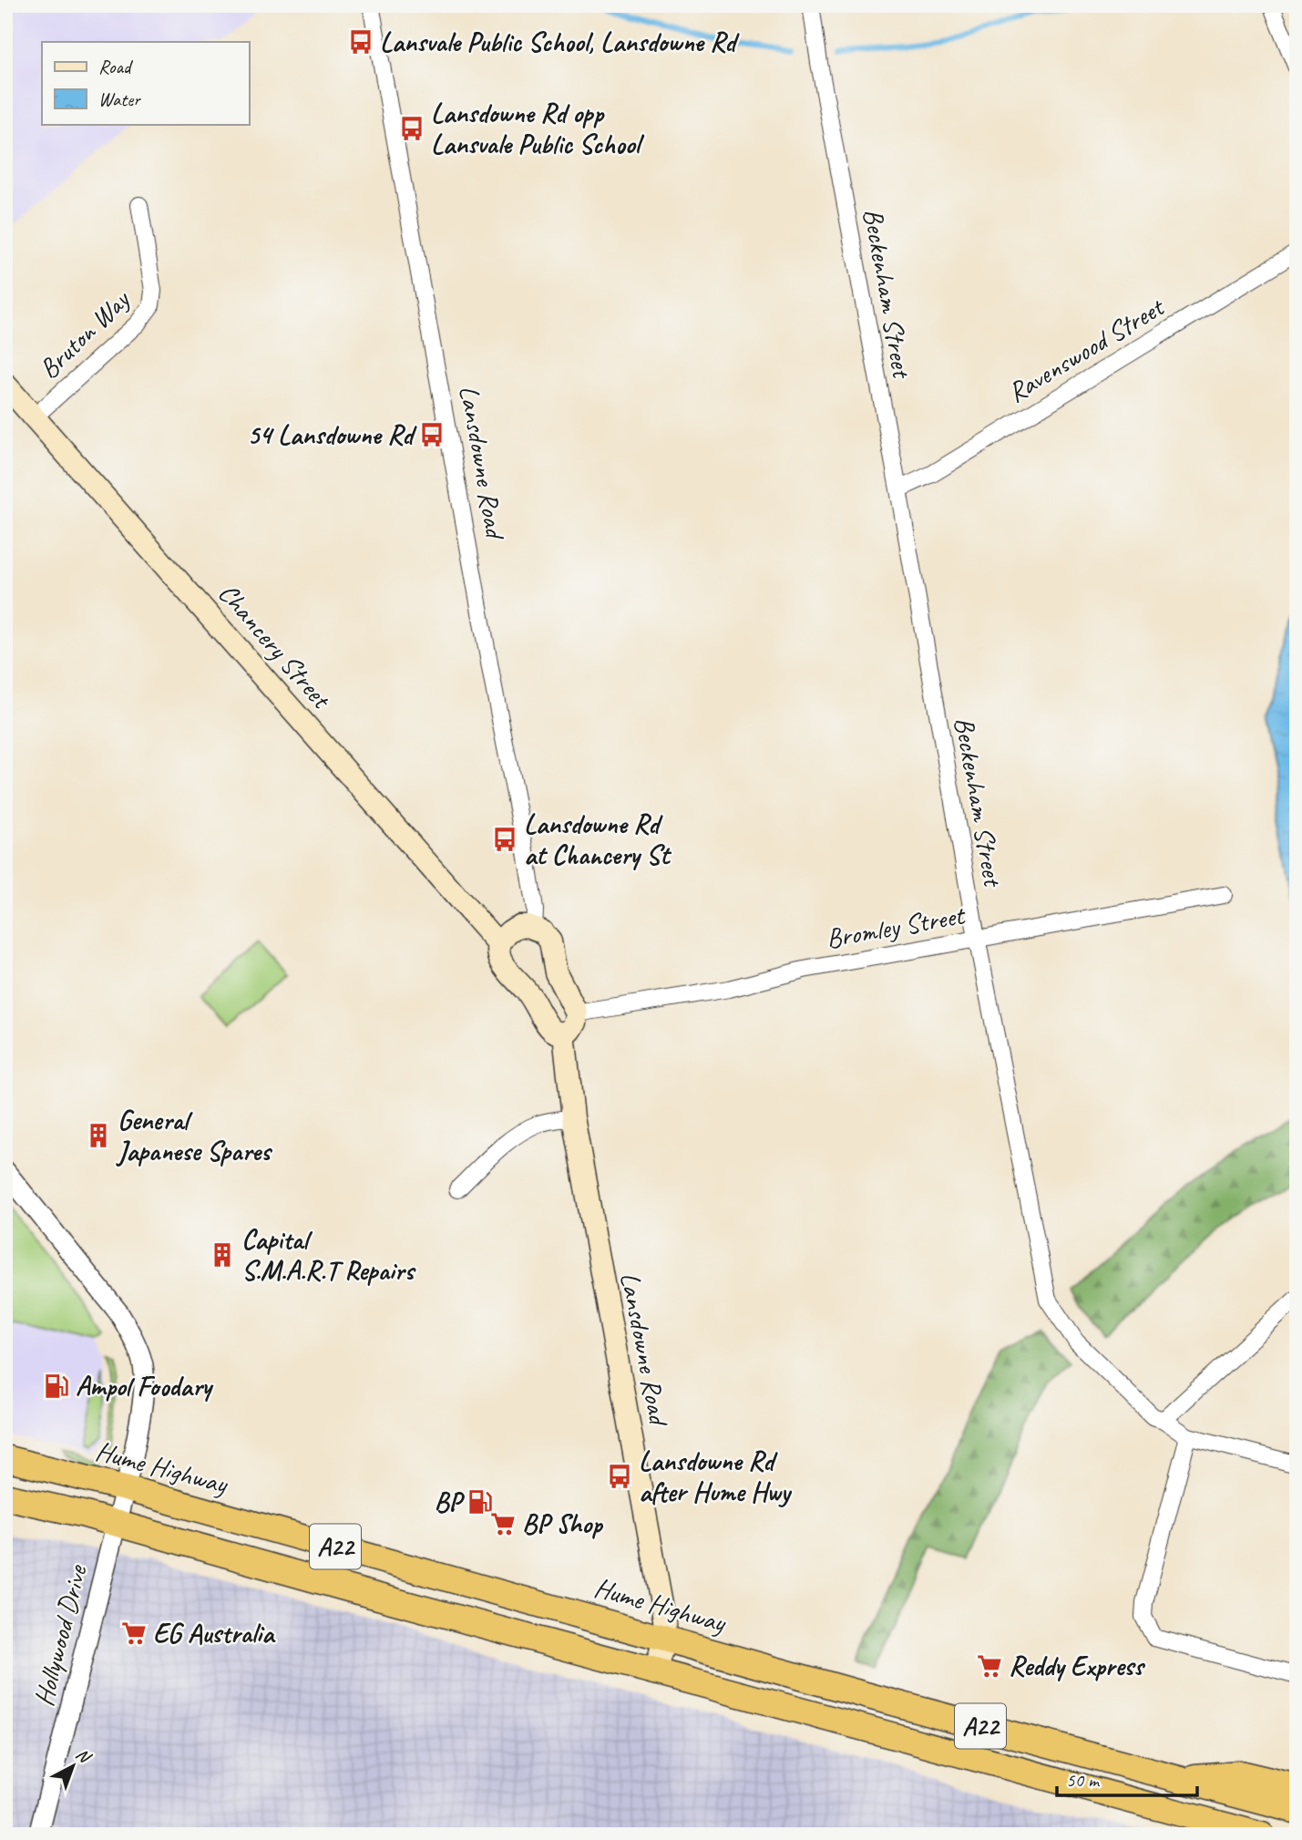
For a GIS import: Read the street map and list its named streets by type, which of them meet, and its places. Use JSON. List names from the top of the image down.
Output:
{
  "streets": {
    "highway": ["Hume Highway", "A22"],
    "main road": ["Lansdowne Road", "Chancery Street"],
    "street": [
      "Beckenham Street",
      "Bruton Way",
      "Ravenswood Street",
      "Bromley Street",
      "Hollywood Drive"
    ]
  },
  "crossings": [
    ["Beckenham Street", "Ravenswood Street"],
    ["Beckenham Street", "Bromley Street"],
    ["Bruton Way", "Chancery Street"],
    ["Lansdowne Road", "Chancery Street"],
    ["Lansdowne Road", "Hume Highway"],
    ["Lansdowne Road", "A22"],
    ["Hume Highway", "Hollywood Drive"],
    ["A22", "Hollywood Drive"]
  ],
  "places": {
    "bus stop": [
      "Lansvale Public School, Lansdowne Rd",
      "Lansdowne Rd opp Lansvale Public School",
      "54 Lansdowne Rd",
      "Lansdowne Rd at Chancery St",
      "Lansdowne Rd after Hume Hwy"
    ],
    "building": ["General Japanese Spares", "Capital S.M.A.R.T Repairs"],
    "fuel station": ["Ampol Foodary", "BP"],
    "supermarket": ["BP Shop", "EG Australia", "Reddy Express"]
  },
  "legend": ["Road", "Water"],
  "scale_bar": "50 m",
  "north": "top right"
}
